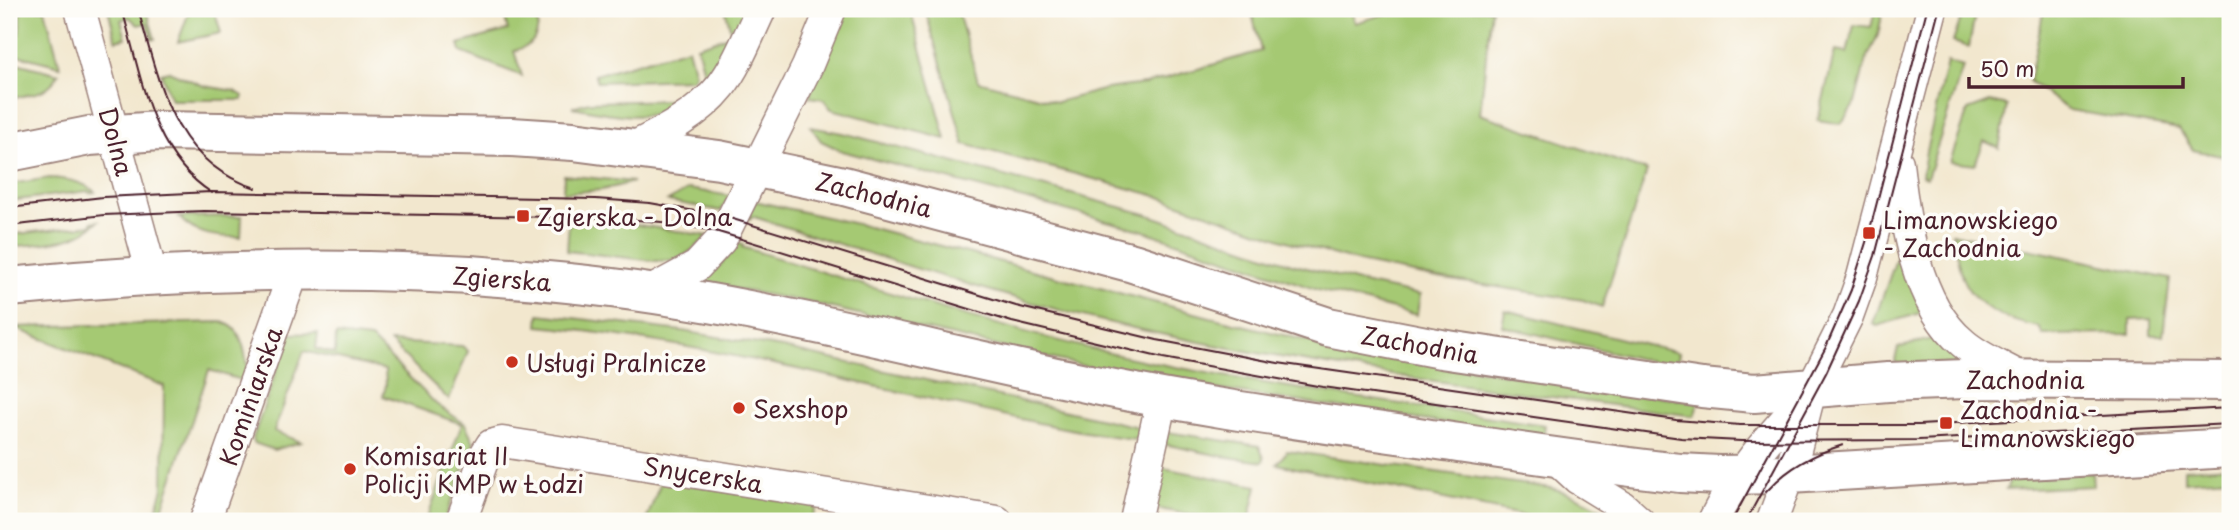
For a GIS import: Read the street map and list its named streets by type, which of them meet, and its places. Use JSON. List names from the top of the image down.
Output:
{
  "streets": {
    "main road": ["Zachodnia", "Zgierska"],
    "street": ["Dolna", "Kominiarska", "Snycerska"]
  },
  "crossings": [
    ["Dolna", "Zgierska"],
    ["Zgierska", "Kominiarska"]
  ],
  "places": {
    "transit": ["Zgierska - Dolna", "Limanowskiego - Zachodnia", "Zachodnia - Limanowskiego"],
    "other": ["Usługi Pralnicze", "Sexshop", "Komisariat II Policji KMP w Łodzi"]
  },
  "scale_bar": "50 m"
}
